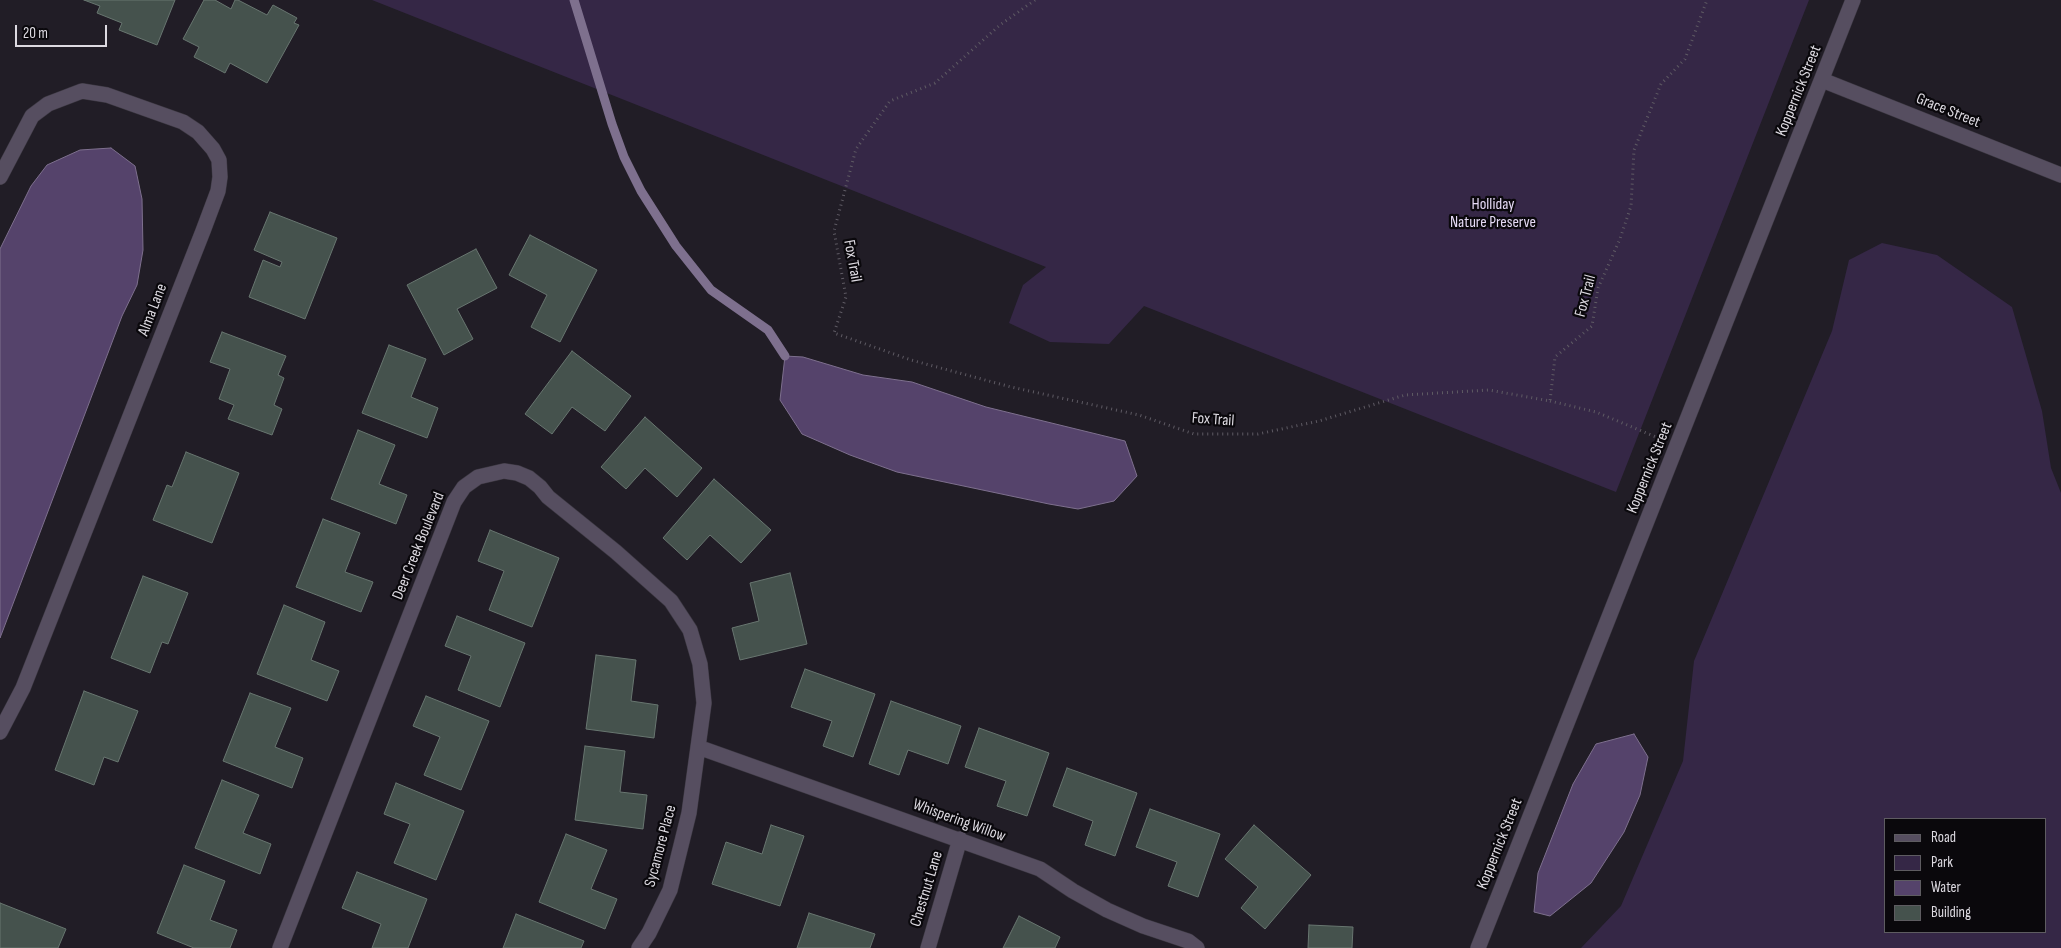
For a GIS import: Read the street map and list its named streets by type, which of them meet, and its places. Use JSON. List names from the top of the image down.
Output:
{
  "streets": {
    "street": [
      "Koppernick Street",
      "Grace Street",
      "Alma Lane",
      "Deer Creek Boulevard",
      "Whispering Willow",
      "Sycamore Place",
      "Chestnut Lane"
    ],
    "path": ["Fox Trail"]
  },
  "crossings": [
    ["Koppernick Street", "Grace Street"],
    ["Deer Creek Boulevard", "Whispering Willow"],
    ["Deer Creek Boulevard", "Sycamore Place"],
    ["Whispering Willow", "Sycamore Place"],
    ["Whispering Willow", "Chestnut Lane"]
  ],
  "parks": ["Holliday Nature Preserve"],
  "legend": [
    "Road",
    "Park",
    "Water",
    "Building"
  ],
  "scale_bar": "20 m"
}
